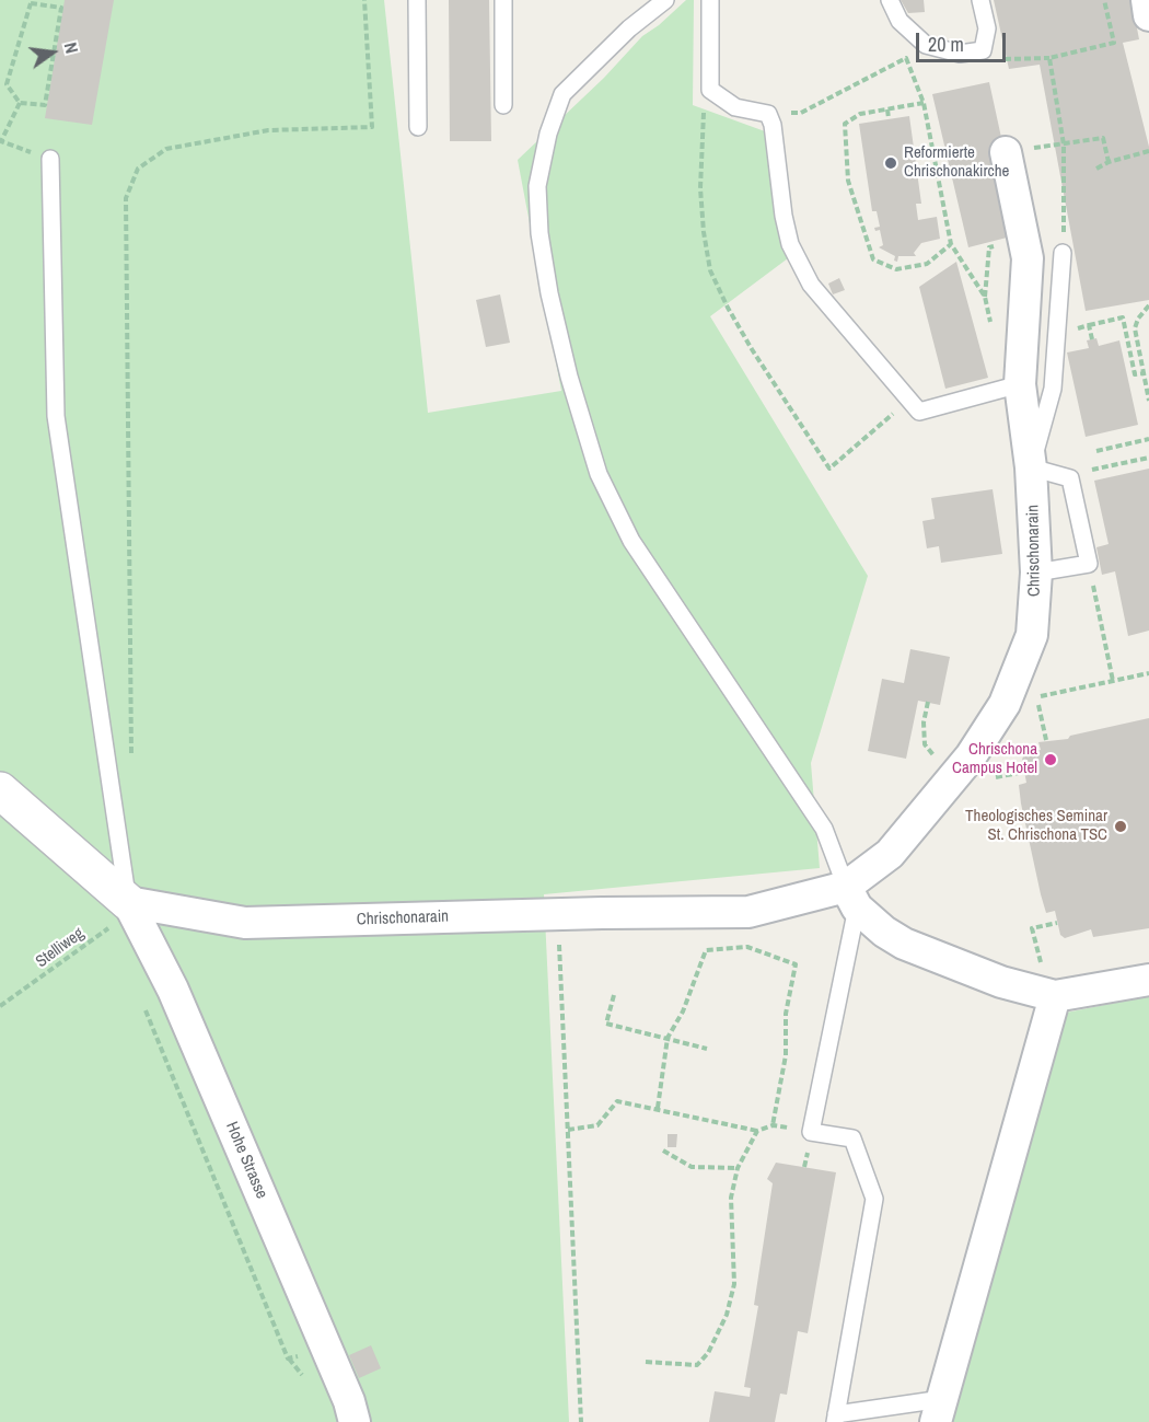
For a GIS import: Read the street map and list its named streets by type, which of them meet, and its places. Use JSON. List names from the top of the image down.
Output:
{
  "streets": {
    "street": ["Chrischonarain", "Hohe Strasse"],
    "path": ["Stelliweg"]
  },
  "crossings": [
    ["Chrischonarain", "Stelliweg"],
    ["Chrischonarain", "Hohe Strasse"],
    ["Stelliweg", "Hohe Strasse"]
  ],
  "places": ["Reformierte Chrischonakirche", "Chrischona Campus Hotel", "Theologisches Seminar St. Chrischona TSC"],
  "scale_bar": "20 m",
  "north": "right"
}
